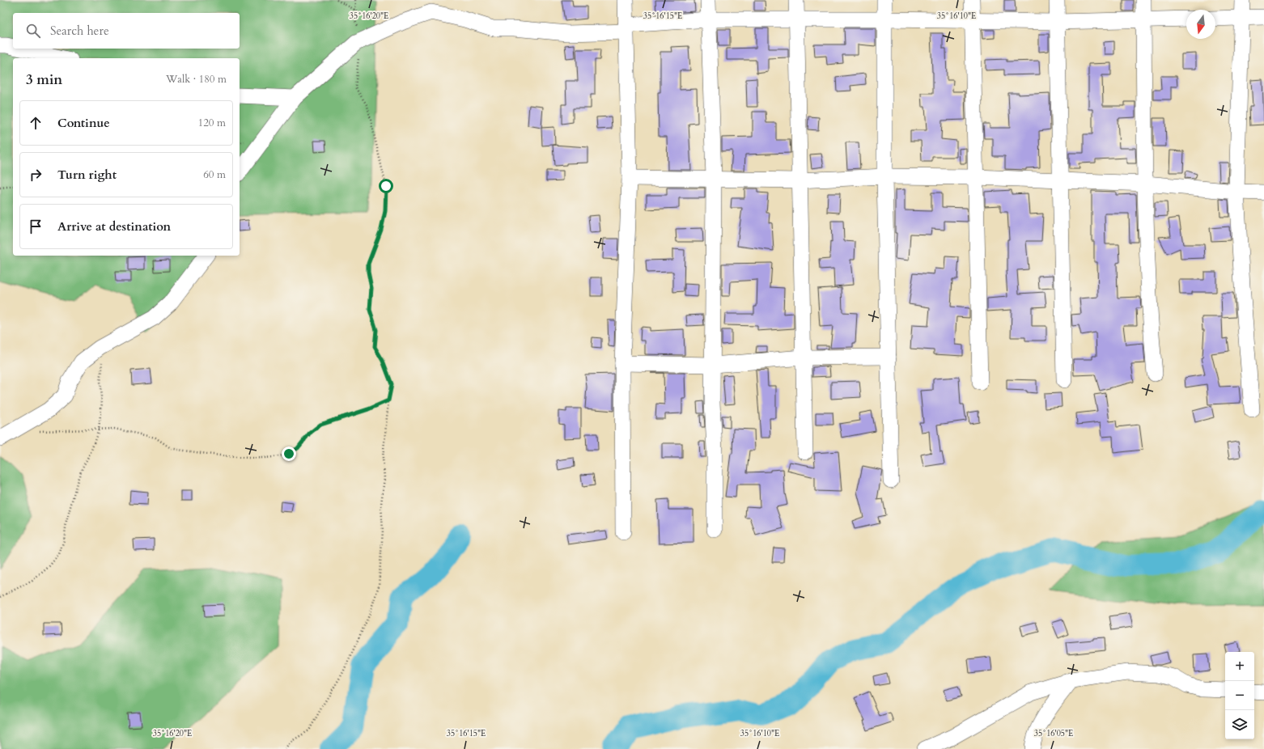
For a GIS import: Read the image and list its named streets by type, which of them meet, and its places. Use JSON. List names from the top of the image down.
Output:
{
  "north": "bottom",
  "page": {
    "search": "Search here",
    "heading": ["3 min", "Walk · 180 m"],
    "list": [
      ["Continue", "120 m"],
      ["Turn right", "60 m"],
      "Arrive at destination"
    ],
    "map_buttons": ["+", "−"]
  },
  "coordinates": [
    "35°16'20\"E",
    "35°16'15\"E",
    "35°16'10\"E",
    "35°16'05\"E"
  ]
}
